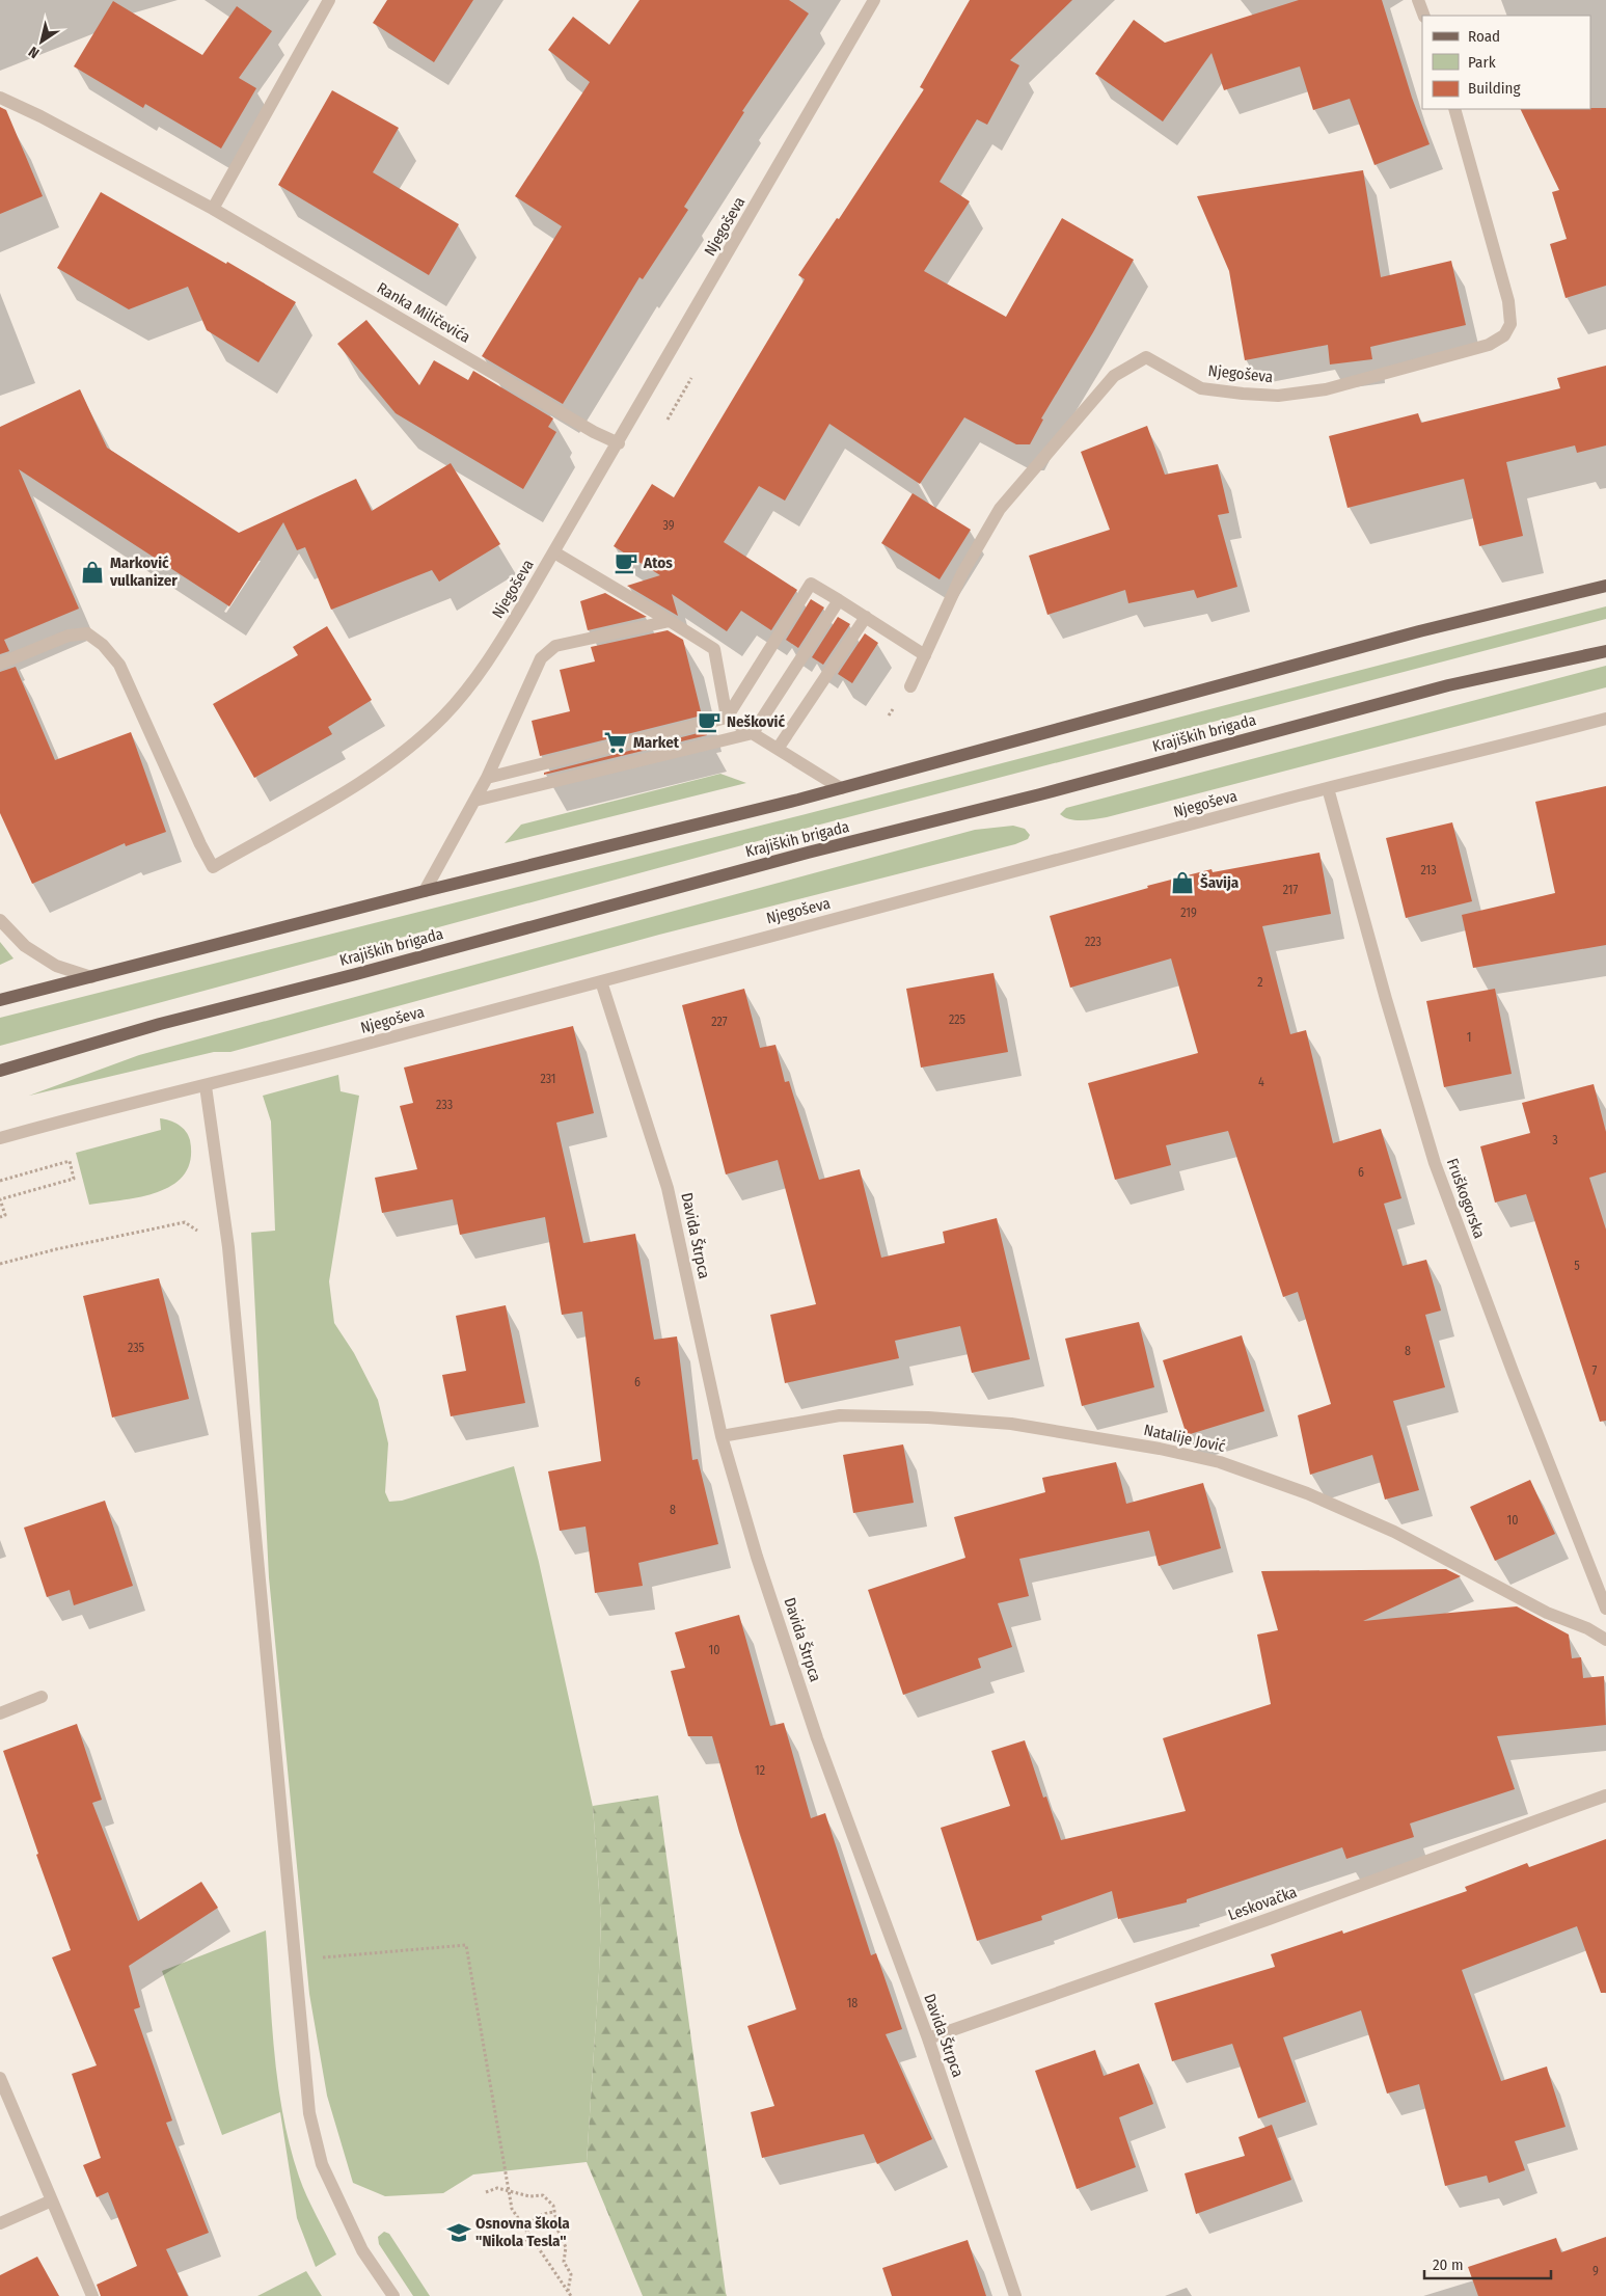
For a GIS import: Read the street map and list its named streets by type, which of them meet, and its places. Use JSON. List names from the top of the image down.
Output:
{
  "streets": {
    "main road": ["Krajiških brigada"],
    "street": [
      "Njegoševa",
      "Ranka Miličevića",
      "Fruškogorska",
      "Davida Štrpca",
      "Natalije Jović",
      "Leskovačka"
    ]
  },
  "crossings": [
    ["Njegoševa", "Ranka Miličevića"],
    ["Njegoševa", "Fruškogorska"],
    ["Njegoševa", "Davida Štrpca"],
    ["Davida Štrpca", "Natalije Jović"],
    ["Davida Štrpca", "Leskovačka"]
  ],
  "places": {
    "cafe": ["Atos", "Nešković"],
    "shop": ["Marković vulkanizer", "Šavija"],
    "supermarket": ["Market"],
    "school or university": ["Osnovna škola \"Nikola Tesla\""]
  },
  "house_numbers": [
    "39",
    "213",
    "217",
    "219",
    "223",
    "2",
    "225",
    "227",
    "1",
    "231",
    "4",
    "233",
    "3",
    "6",
    "5",
    "235",
    "8",
    "7",
    "6",
    "8",
    "10",
    "10",
    "12",
    "18",
    "9"
  ],
  "legend": ["Road", "Park", "Building"],
  "scale_bar": "20 m",
  "north": "bottom left"
}
